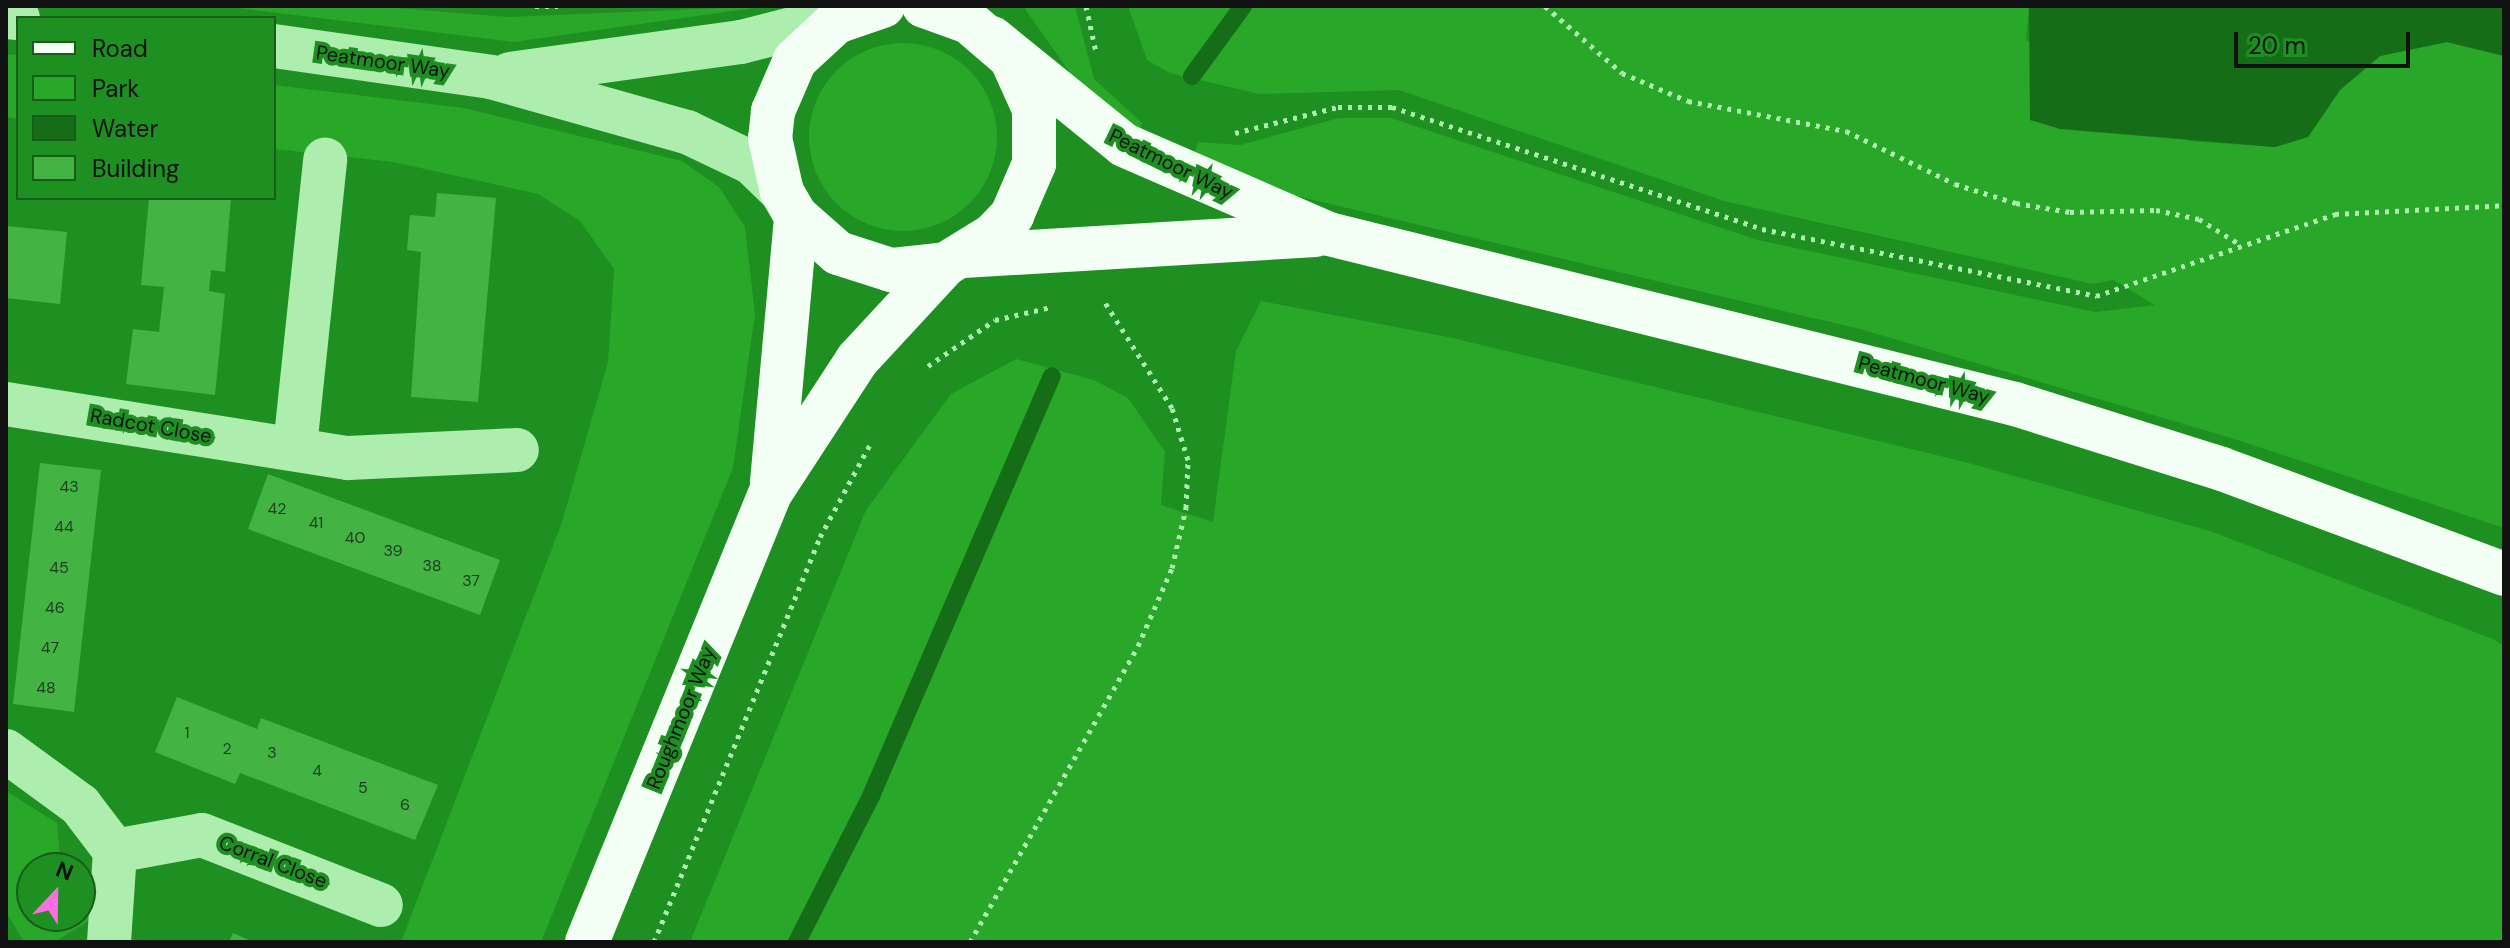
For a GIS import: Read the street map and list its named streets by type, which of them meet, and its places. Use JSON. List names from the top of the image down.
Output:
{
  "streets": {
    "main road": ["Peatmoor Way", "Roughmoor Way"],
    "street": ["Radcot Close", "Corral Close"]
  },
  "crossings": [
    ["Peatmoor Way", "Roughmoor Way"]
  ],
  "house_numbers": [
    "43",
    "42",
    "41",
    "44",
    "40",
    "39",
    "38",
    "45",
    "37",
    "46",
    "47",
    "48",
    "1",
    "2",
    "3",
    "4",
    "5",
    "6"
  ],
  "legend": [
    "Road",
    "Park",
    "Water",
    "Building"
  ],
  "scale_bar": "20 m",
  "north": "top"
}
